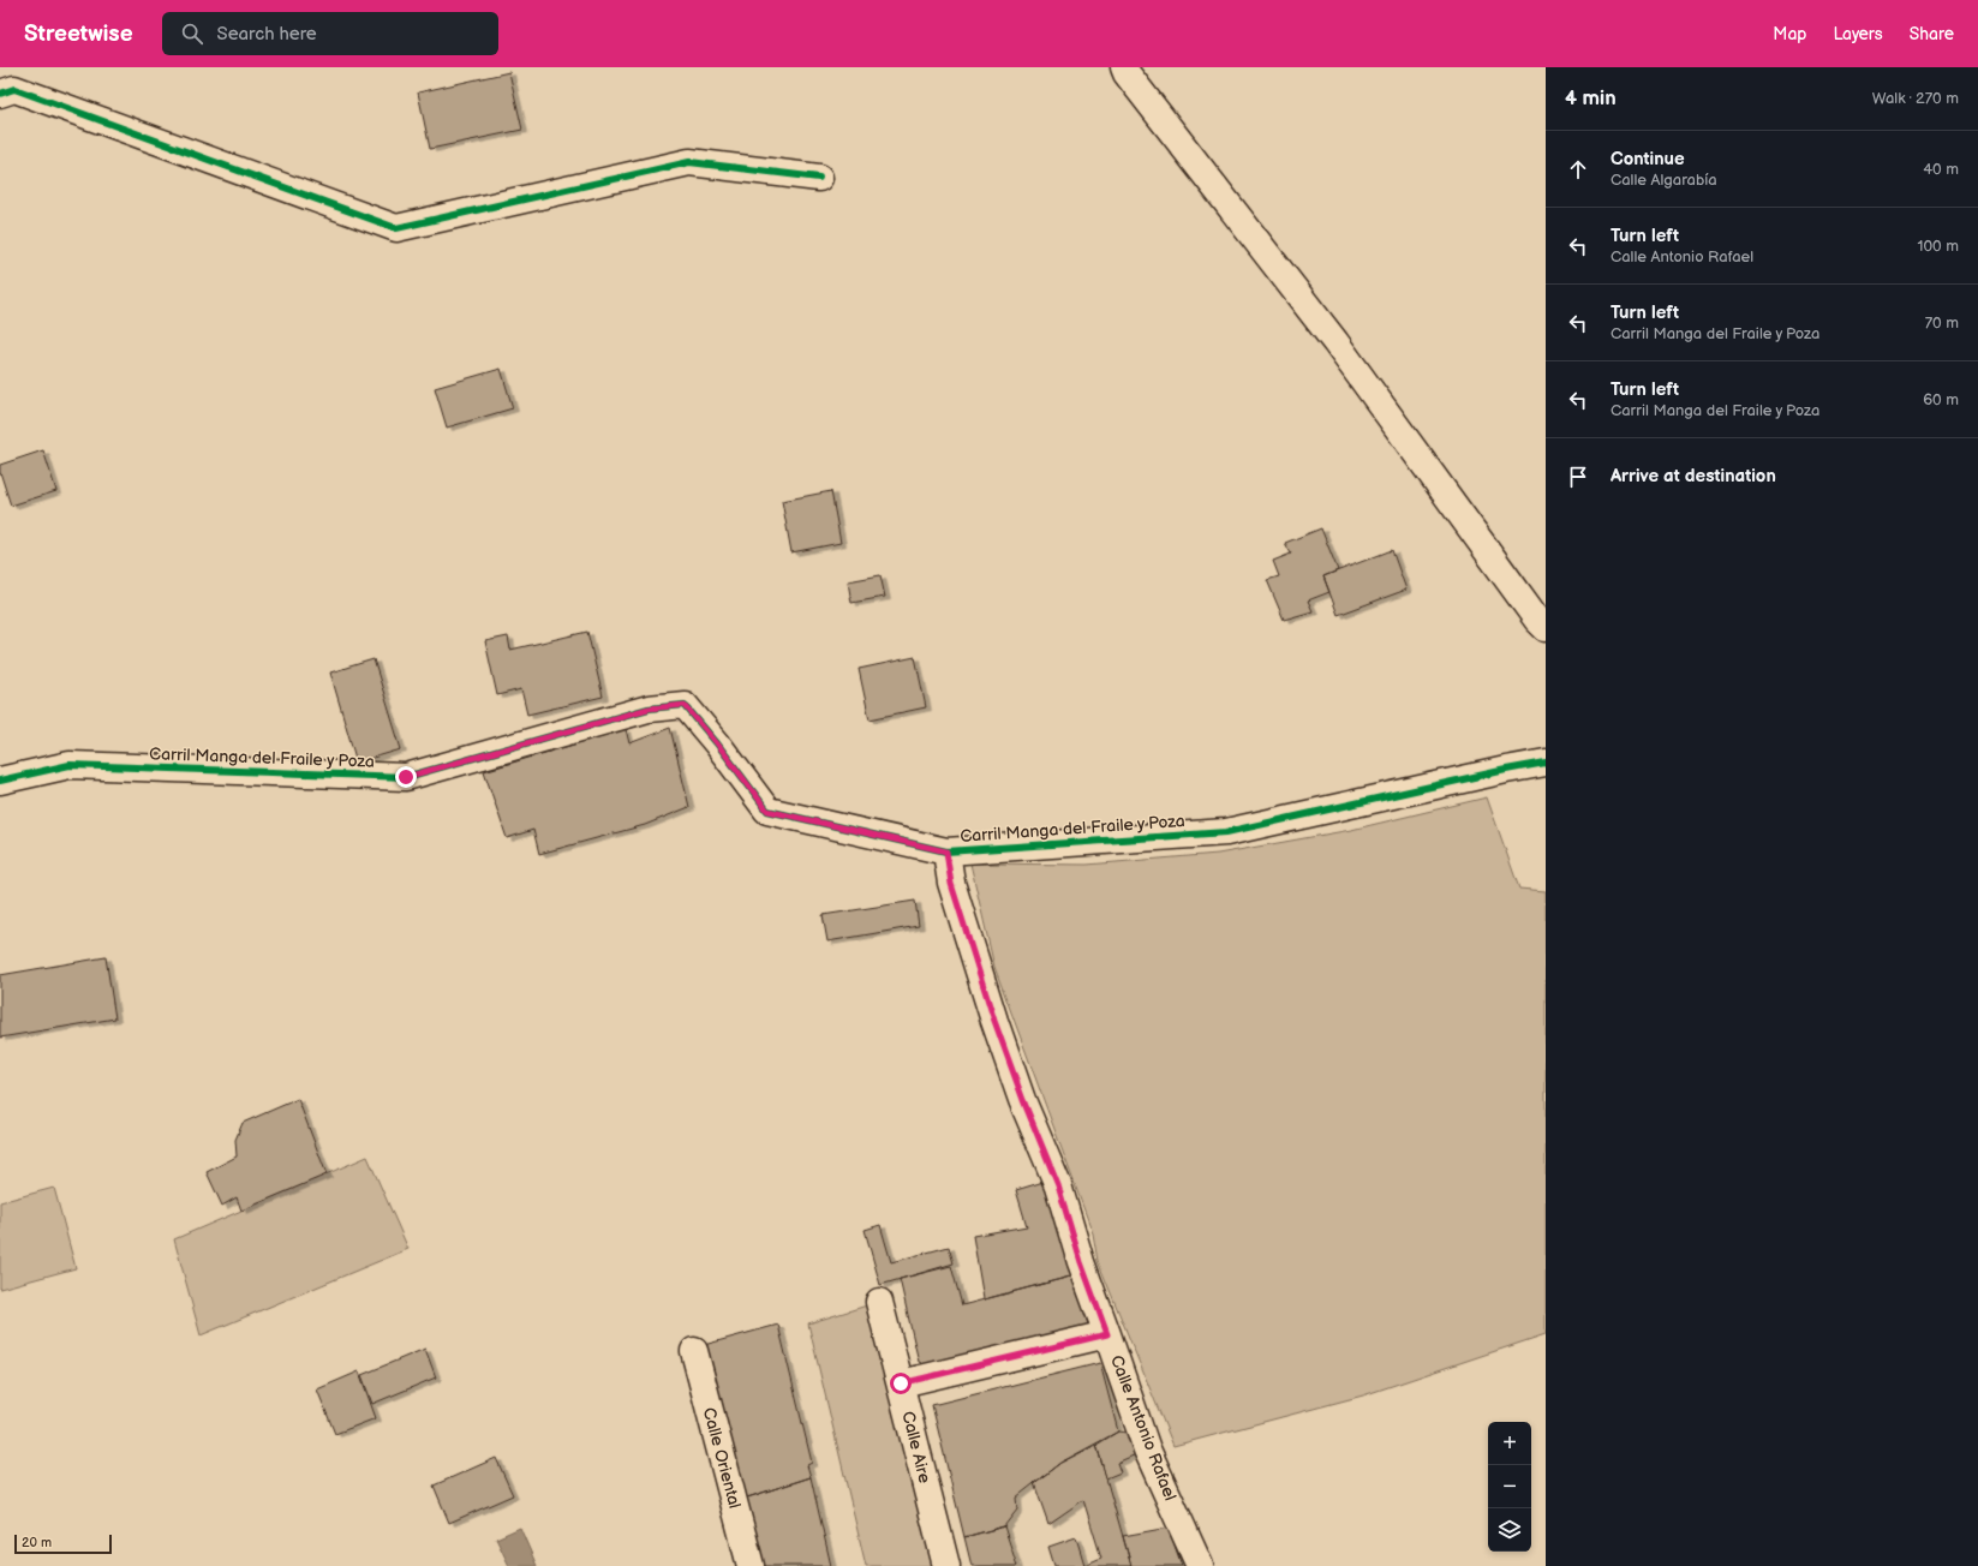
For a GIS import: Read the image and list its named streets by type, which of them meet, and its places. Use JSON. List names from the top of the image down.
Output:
{
  "streets": {
    "street": [
      "Carril Manga del Fraile y Poza",
      "Calle Antonio Rafael",
      "Calle Aire",
      "Calle Oriental"
    ]
  },
  "crossings": [
    ["Carril Manga del Fraile y Poza", "Calle Antonio Rafael"]
  ],
  "scale_bar": "20 m",
  "page": {
    "header": "Streetwise",
    "search": "Search here",
    "nav": ["Map", "Layers", "Share"],
    "heading": ["4 min", "Walk · 270 m"],
    "list": [
      ["Continue", "Calle Algarabía", "40 m"],
      ["Turn left", "Calle Antonio Rafael", "100 m"],
      ["Turn left", "Carril Manga del Fraile y Poza", "70 m"],
      ["Turn left", "Carril Manga del Fraile y Poza", "60 m"],
      "Arrive at destination"
    ],
    "map_buttons": ["+", "−"],
    "scale": "20 m"
  }
}
